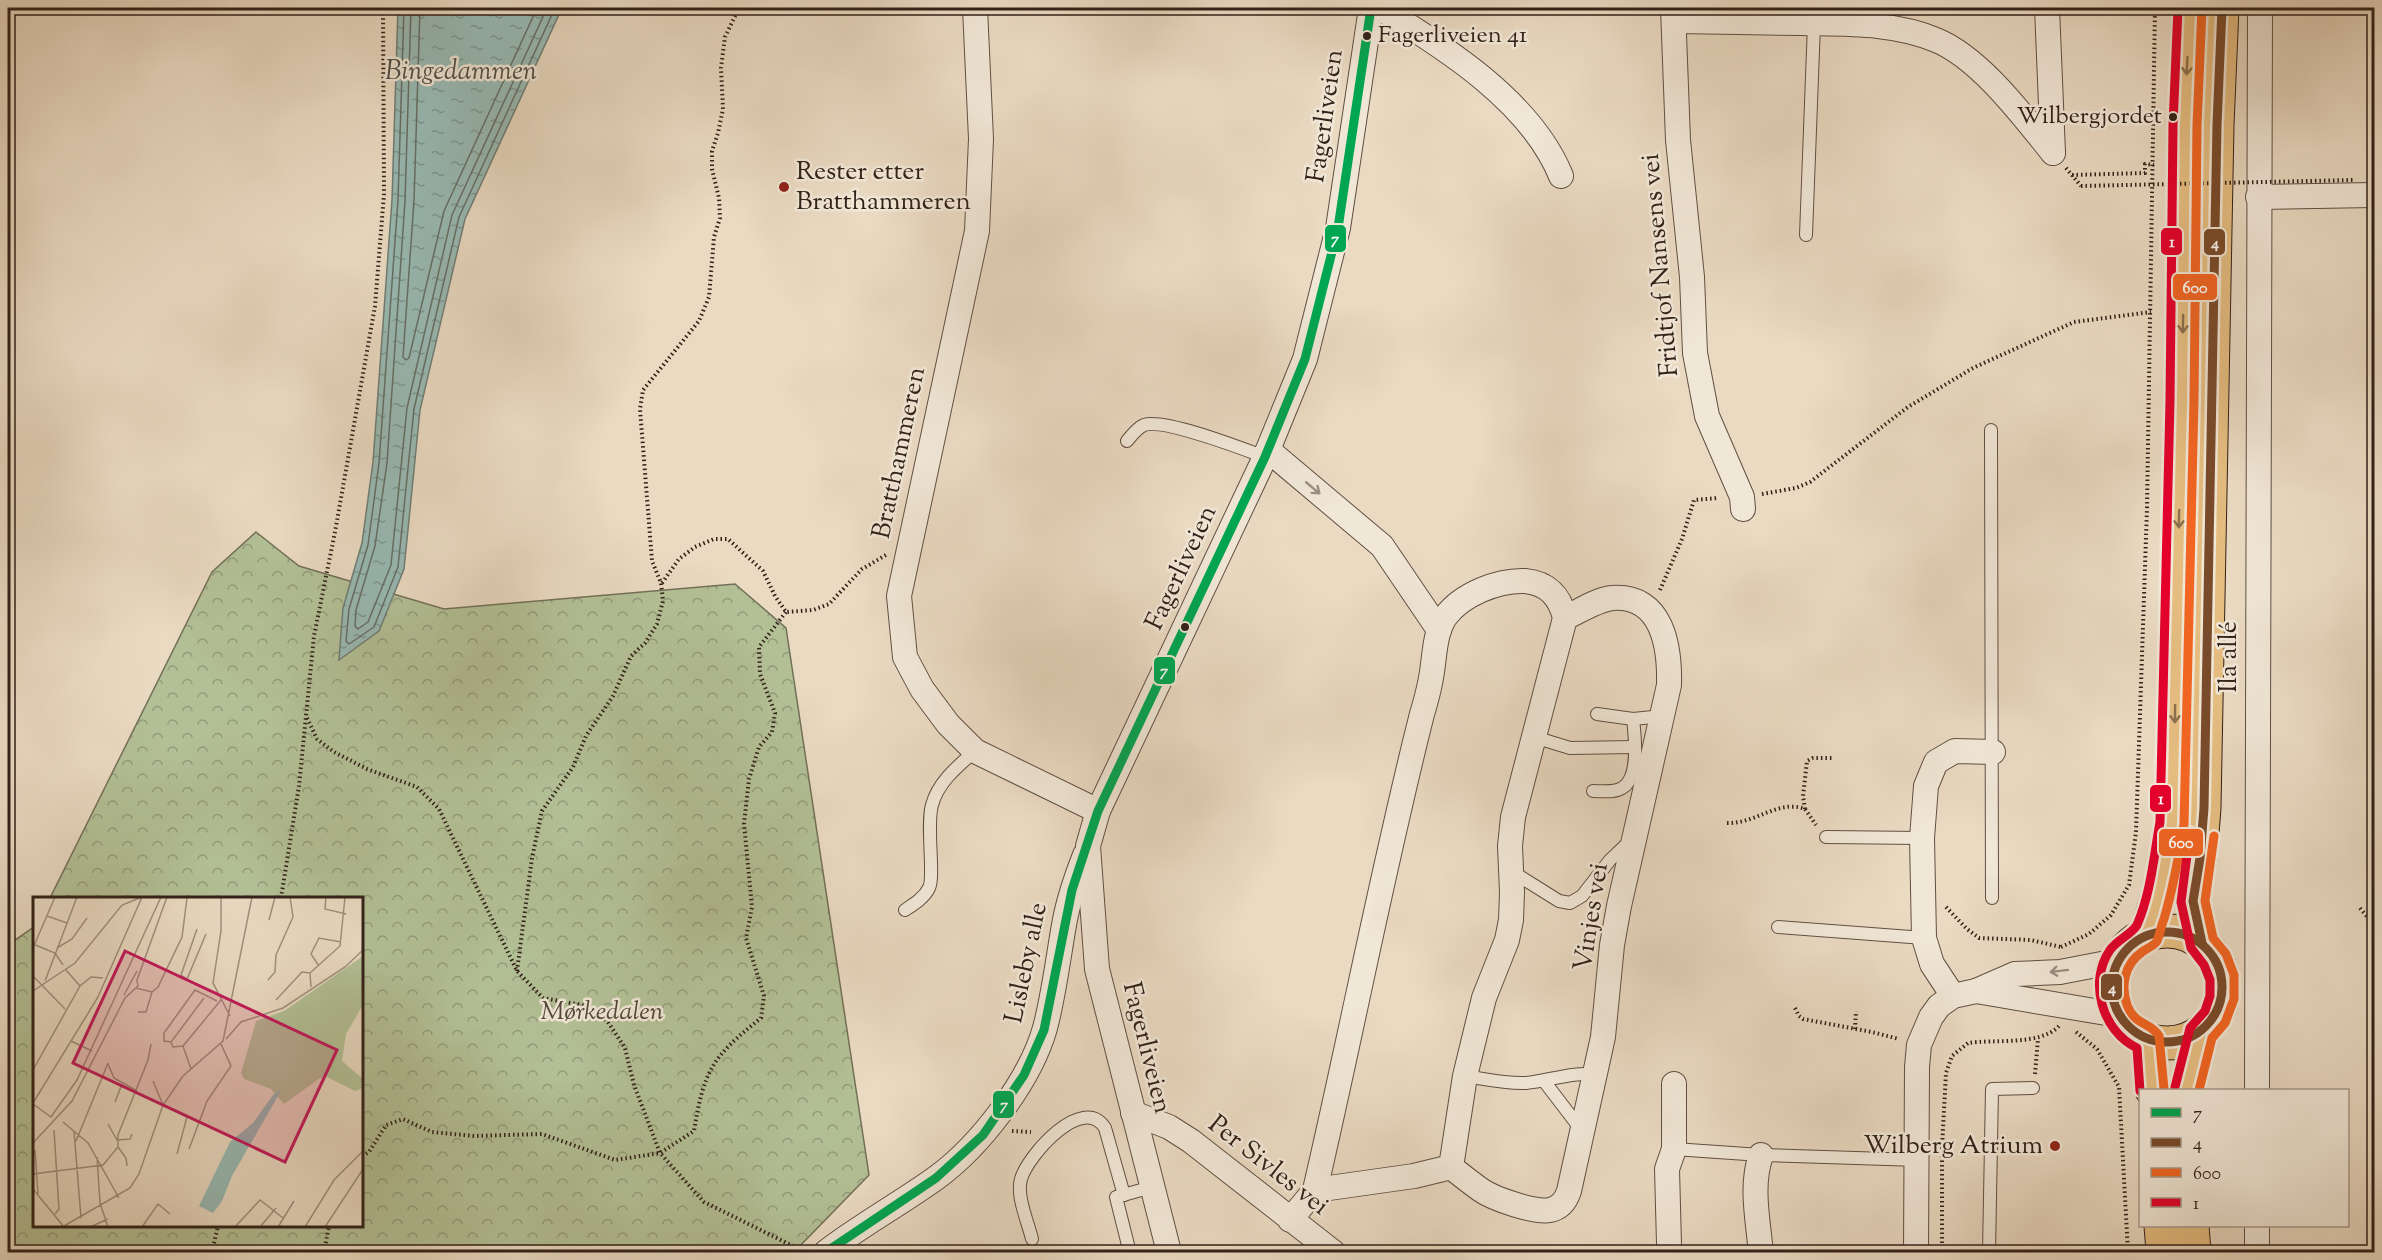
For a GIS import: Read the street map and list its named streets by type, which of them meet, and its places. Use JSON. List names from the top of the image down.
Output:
{
  "streets": {
    "street": [
      "Fagerliveien",
      "Fridtjof Nansens vei",
      "Bratthammeren",
      "Ila allé",
      "Vinjes vei",
      "Lisleby alle",
      "Per Sivles vei"
    ]
  },
  "crossings": [
    ["Fagerliveien", "Bratthammeren"],
    ["Fagerliveien", "Lisleby alle"],
    ["Fagerliveien", "Per Sivles vei"]
  ],
  "water": ["Bingedammen"],
  "parks": ["Mørkedalen"],
  "places": [
    "Fagerliveien 41",
    "Wilbergjordet",
    "Rester etter Bratthammeren",
    "Wilberg Atrium"
  ],
  "lines": [
    "transit line 7",
    "transit line 4",
    "transit line 1",
    "transit line 600"
  ],
  "legend": [
    "7",
    "4",
    "600",
    "1"
  ]
}
